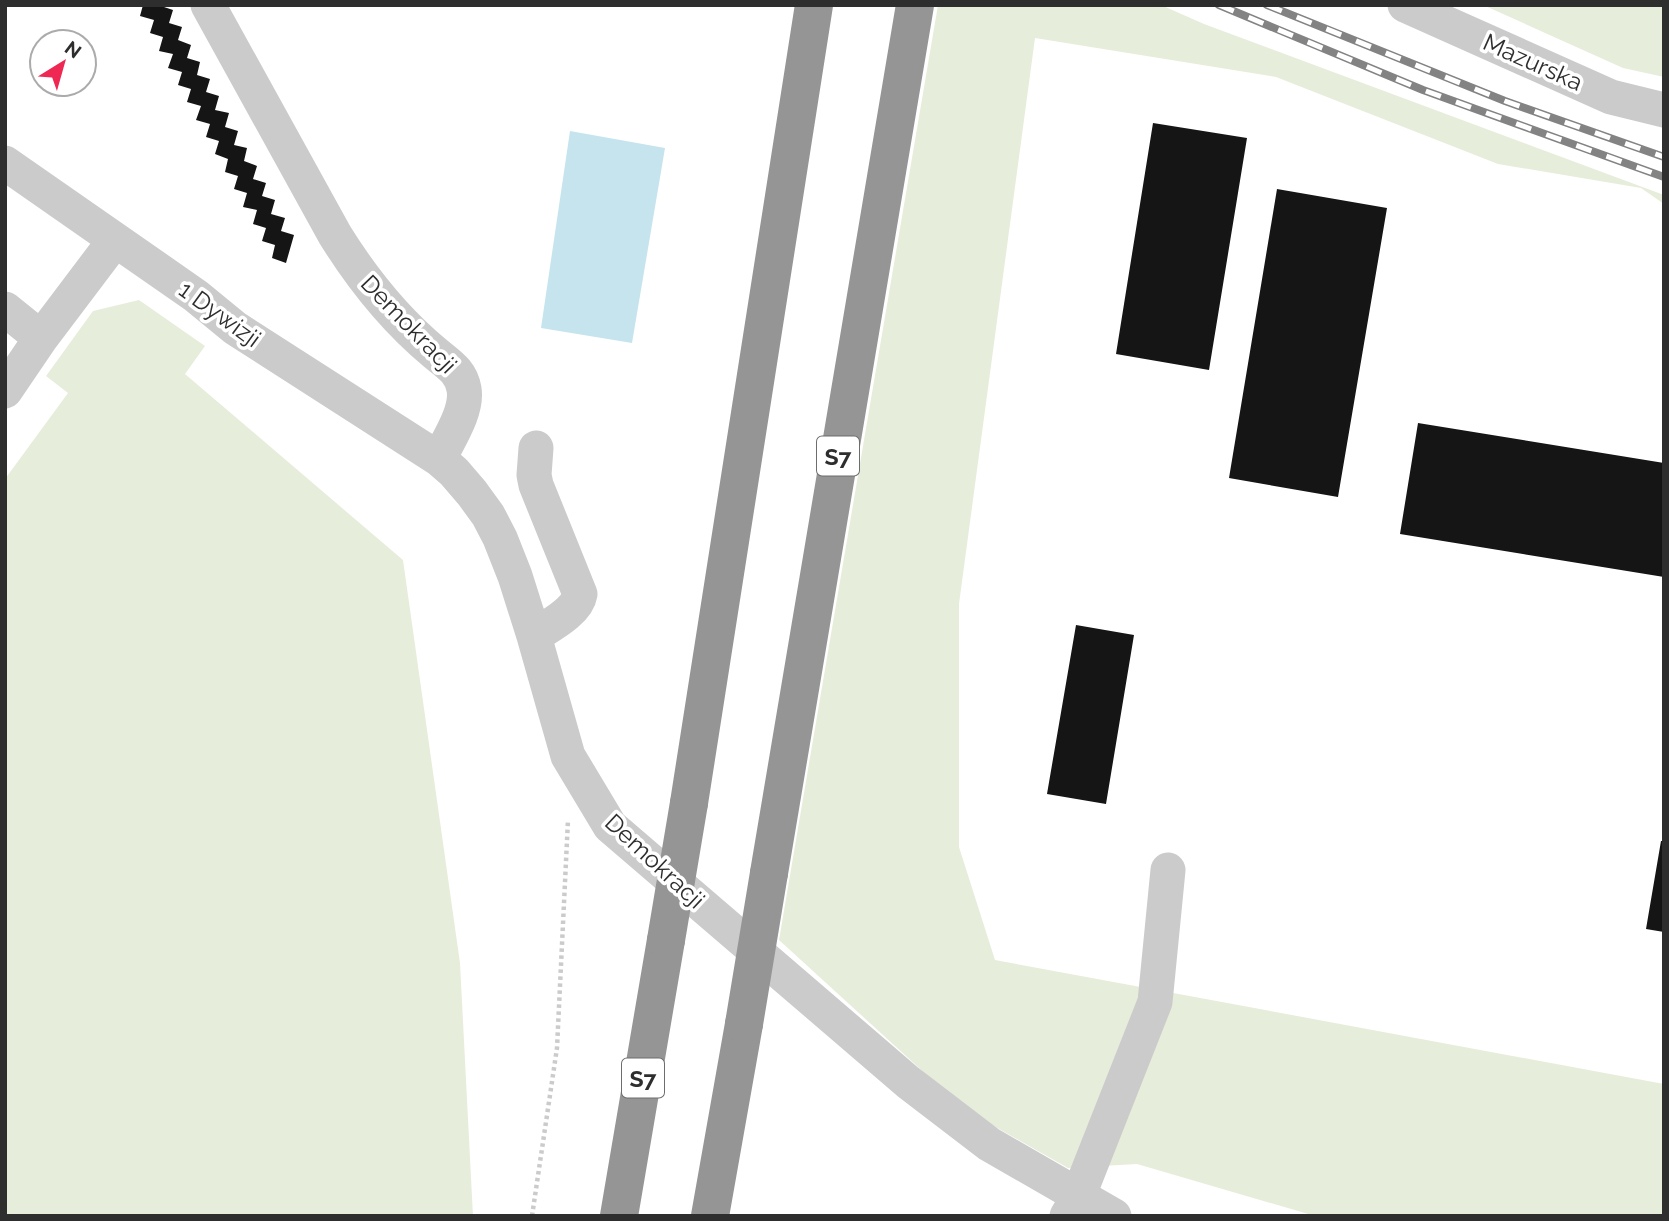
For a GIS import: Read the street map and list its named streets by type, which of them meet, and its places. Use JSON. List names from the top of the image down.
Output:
{
  "streets": {
    "highway": ["S7"],
    "street": ["Mazurska", "1 Dywizji", "Demokracji"]
  },
  "crossings": [
    ["1 Dywizji", "Demokracji"]
  ],
  "north": "top right"
}
